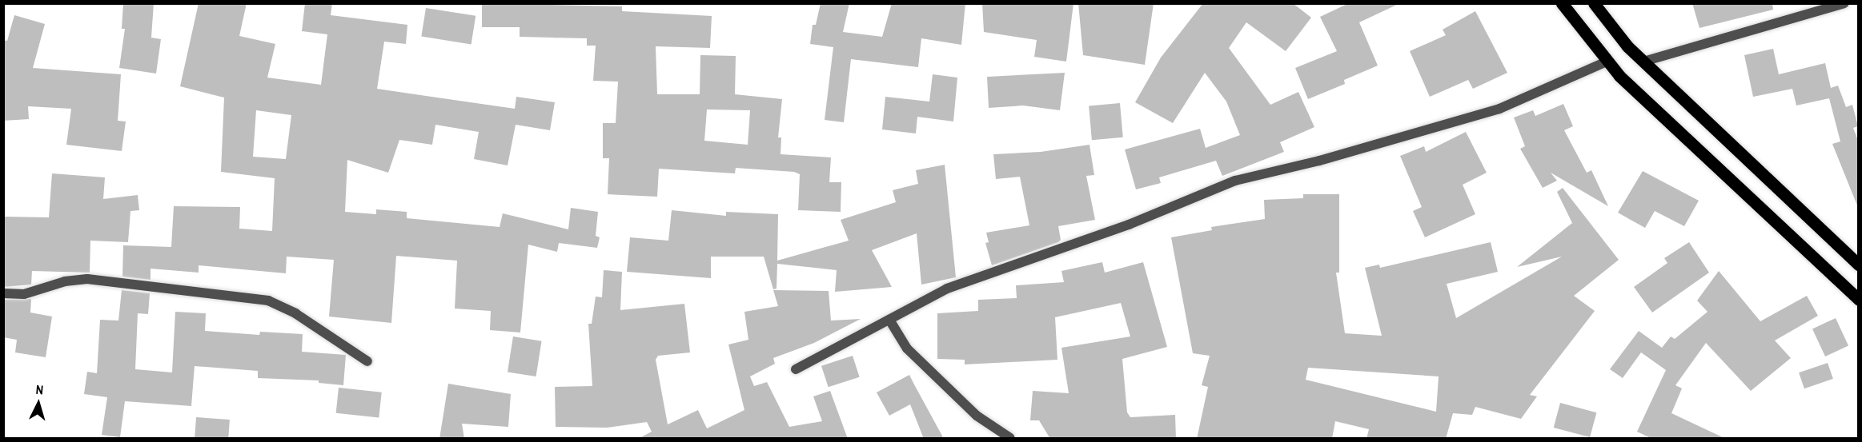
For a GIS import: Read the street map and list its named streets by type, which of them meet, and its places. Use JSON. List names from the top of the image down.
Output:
{
  "north": "top"
}
